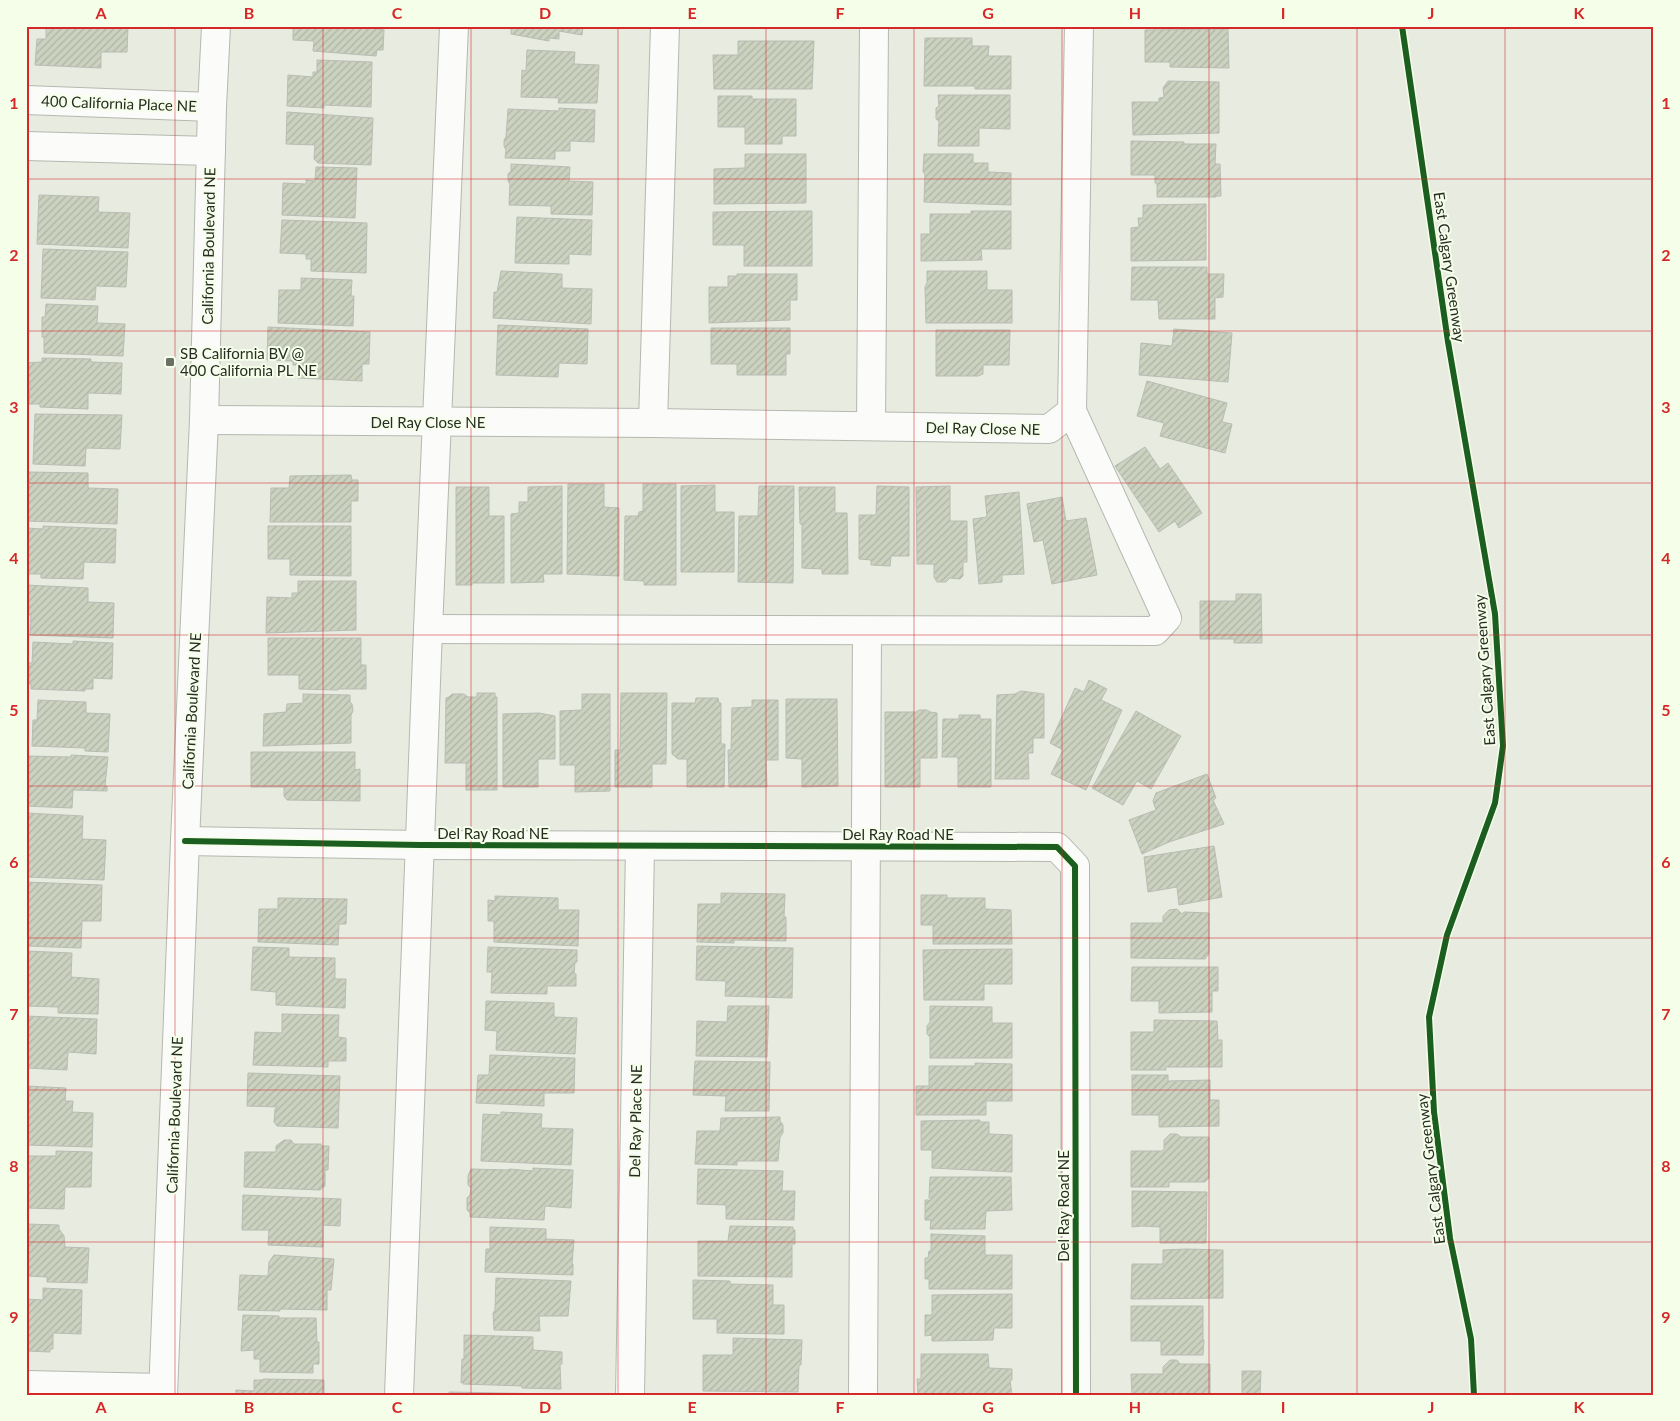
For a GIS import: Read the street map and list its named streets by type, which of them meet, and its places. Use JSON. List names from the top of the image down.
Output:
{
  "streets": {
    "street": [
      "400 California Place NE",
      "California Boulevard NE",
      "Del Ray Close NE",
      "Del Ray Road NE",
      "Del Ray Place NE"
    ],
    "cycle path": ["East Calgary Greenway"]
  },
  "crossings": [
    ["400 California Place NE", "California Boulevard NE"],
    ["California Boulevard NE", "Del Ray Close NE"],
    ["California Boulevard NE", "Del Ray Road NE"],
    ["Del Ray Road NE", "Del Ray Place NE"]
  ],
  "places": {
    "transit": ["SB California BV @ 400 California PL NE"]
  },
  "grid": {
    "columns": [
      "A",
      "B",
      "C",
      "D",
      "E",
      "F",
      "G",
      "H",
      "I",
      "J",
      "K"
    ],
    "rows": [
      "1",
      "2",
      "3",
      "4",
      "5",
      "6",
      "7",
      "8",
      "9"
    ]
  }
}
